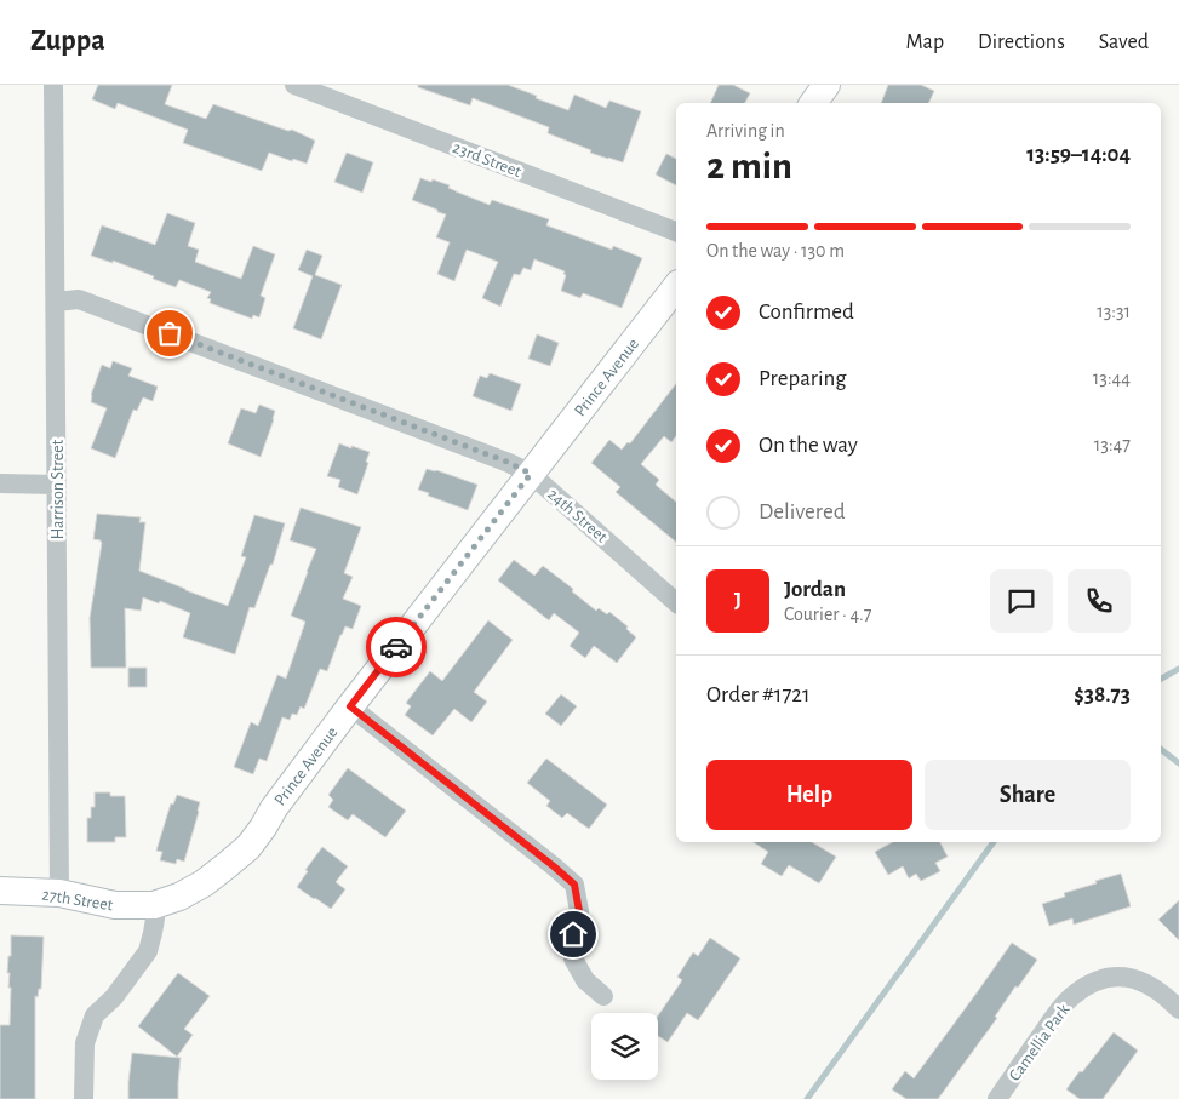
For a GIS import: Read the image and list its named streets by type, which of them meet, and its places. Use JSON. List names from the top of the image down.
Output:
{
  "streets": {
    "street": [
      "23rd Street",
      "Prince Avenue",
      "Harrison Street",
      "24th Street",
      "27th Street",
      "Camellia Park"
    ]
  },
  "crossings": [
    ["Prince Avenue", "24th Street"],
    ["Prince Avenue", "27th Street"],
    ["Harrison Street", "24th Street"],
    ["Harrison Street", "27th Street"]
  ],
  "page": {
    "header": "Zuppa",
    "nav": ["Map", "Directions", "Saved"],
    "heading": ["2 min", "Arriving in", "13:59–14:04"],
    "panel": [
      "Jordan",
      "Courier · 4.7",
      "Order #1721",
      "$38.73"
    ],
    "bar": "On the way · 130 m",
    "list": [
      ["Confirmed", "13:31"],
      ["Preparing", "13:44"],
      ["On the way", "13:47"],
      "Delivered"
    ],
    "round": "J",
    "buttons": ["Help", "Share"]
  }
}
